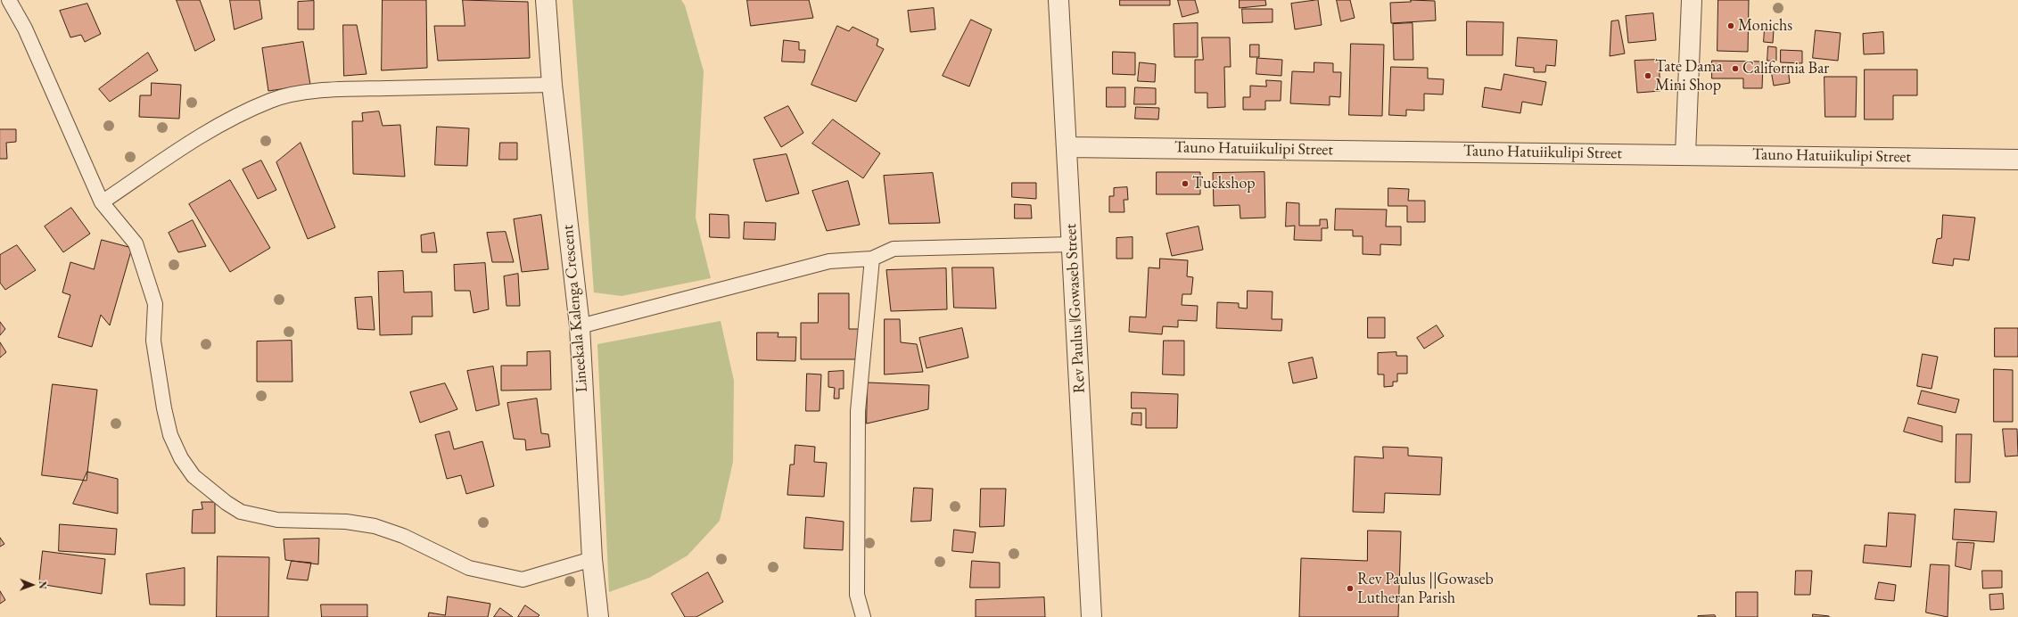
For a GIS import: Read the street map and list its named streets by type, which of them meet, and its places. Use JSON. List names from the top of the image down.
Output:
{
  "streets": {
    "street": ["Tauno Hatuiikulipi Street", "Lineekala Kalenga Crescent", "Rev Paulus ǁGowaseb Street"]
  },
  "crossings": [
    ["Tauno Hatuiikulipi Street", "Rev Paulus ǁGowaseb Street"]
  ],
  "places": [
    "Monichs",
    "California Bar",
    "Tate Dama Mini Shop",
    "Tuckshop",
    "Rev Paulus ||Gowaseb Lutheran Parish"
  ],
  "north": "right"
}
